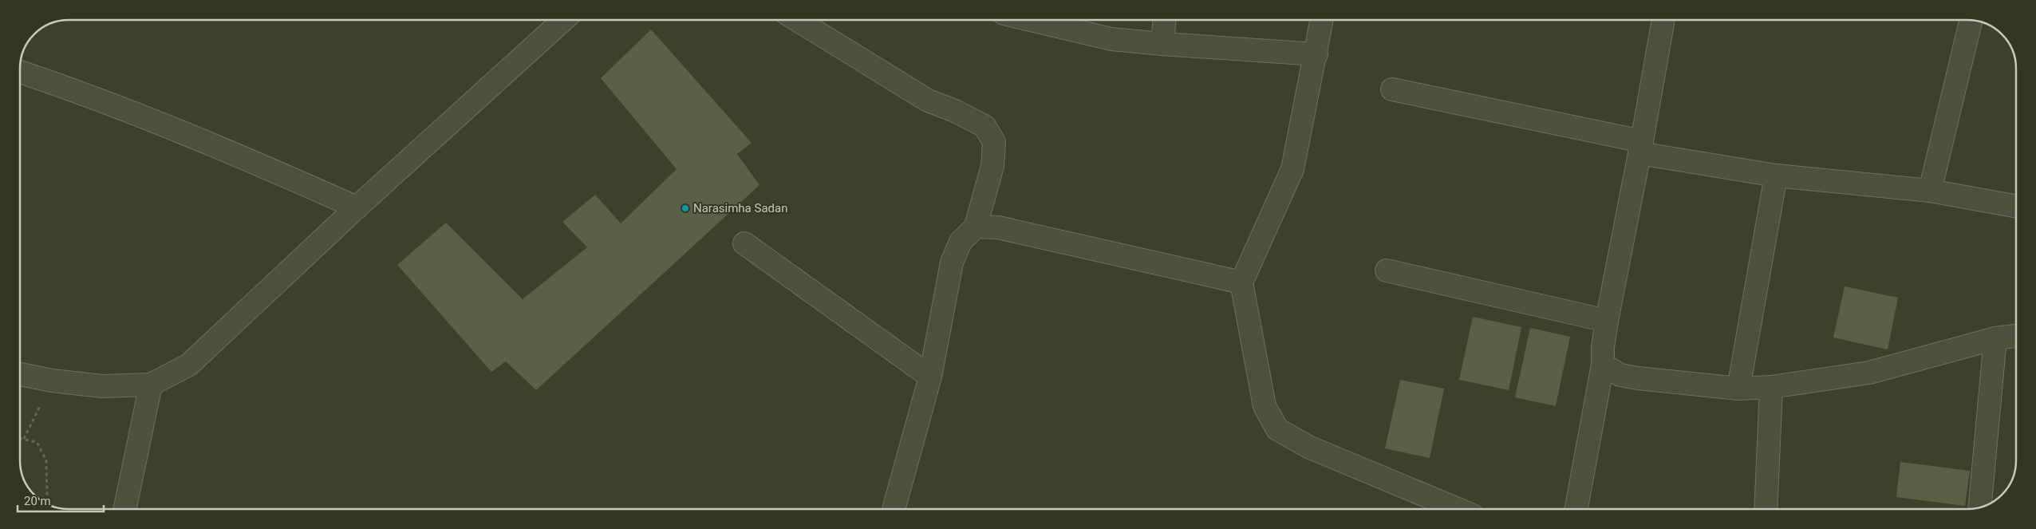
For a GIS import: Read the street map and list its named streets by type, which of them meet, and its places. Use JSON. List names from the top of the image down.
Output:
{
  "places": ["Narasimha Sadan"],
  "scale_bar": "20 m"
}
